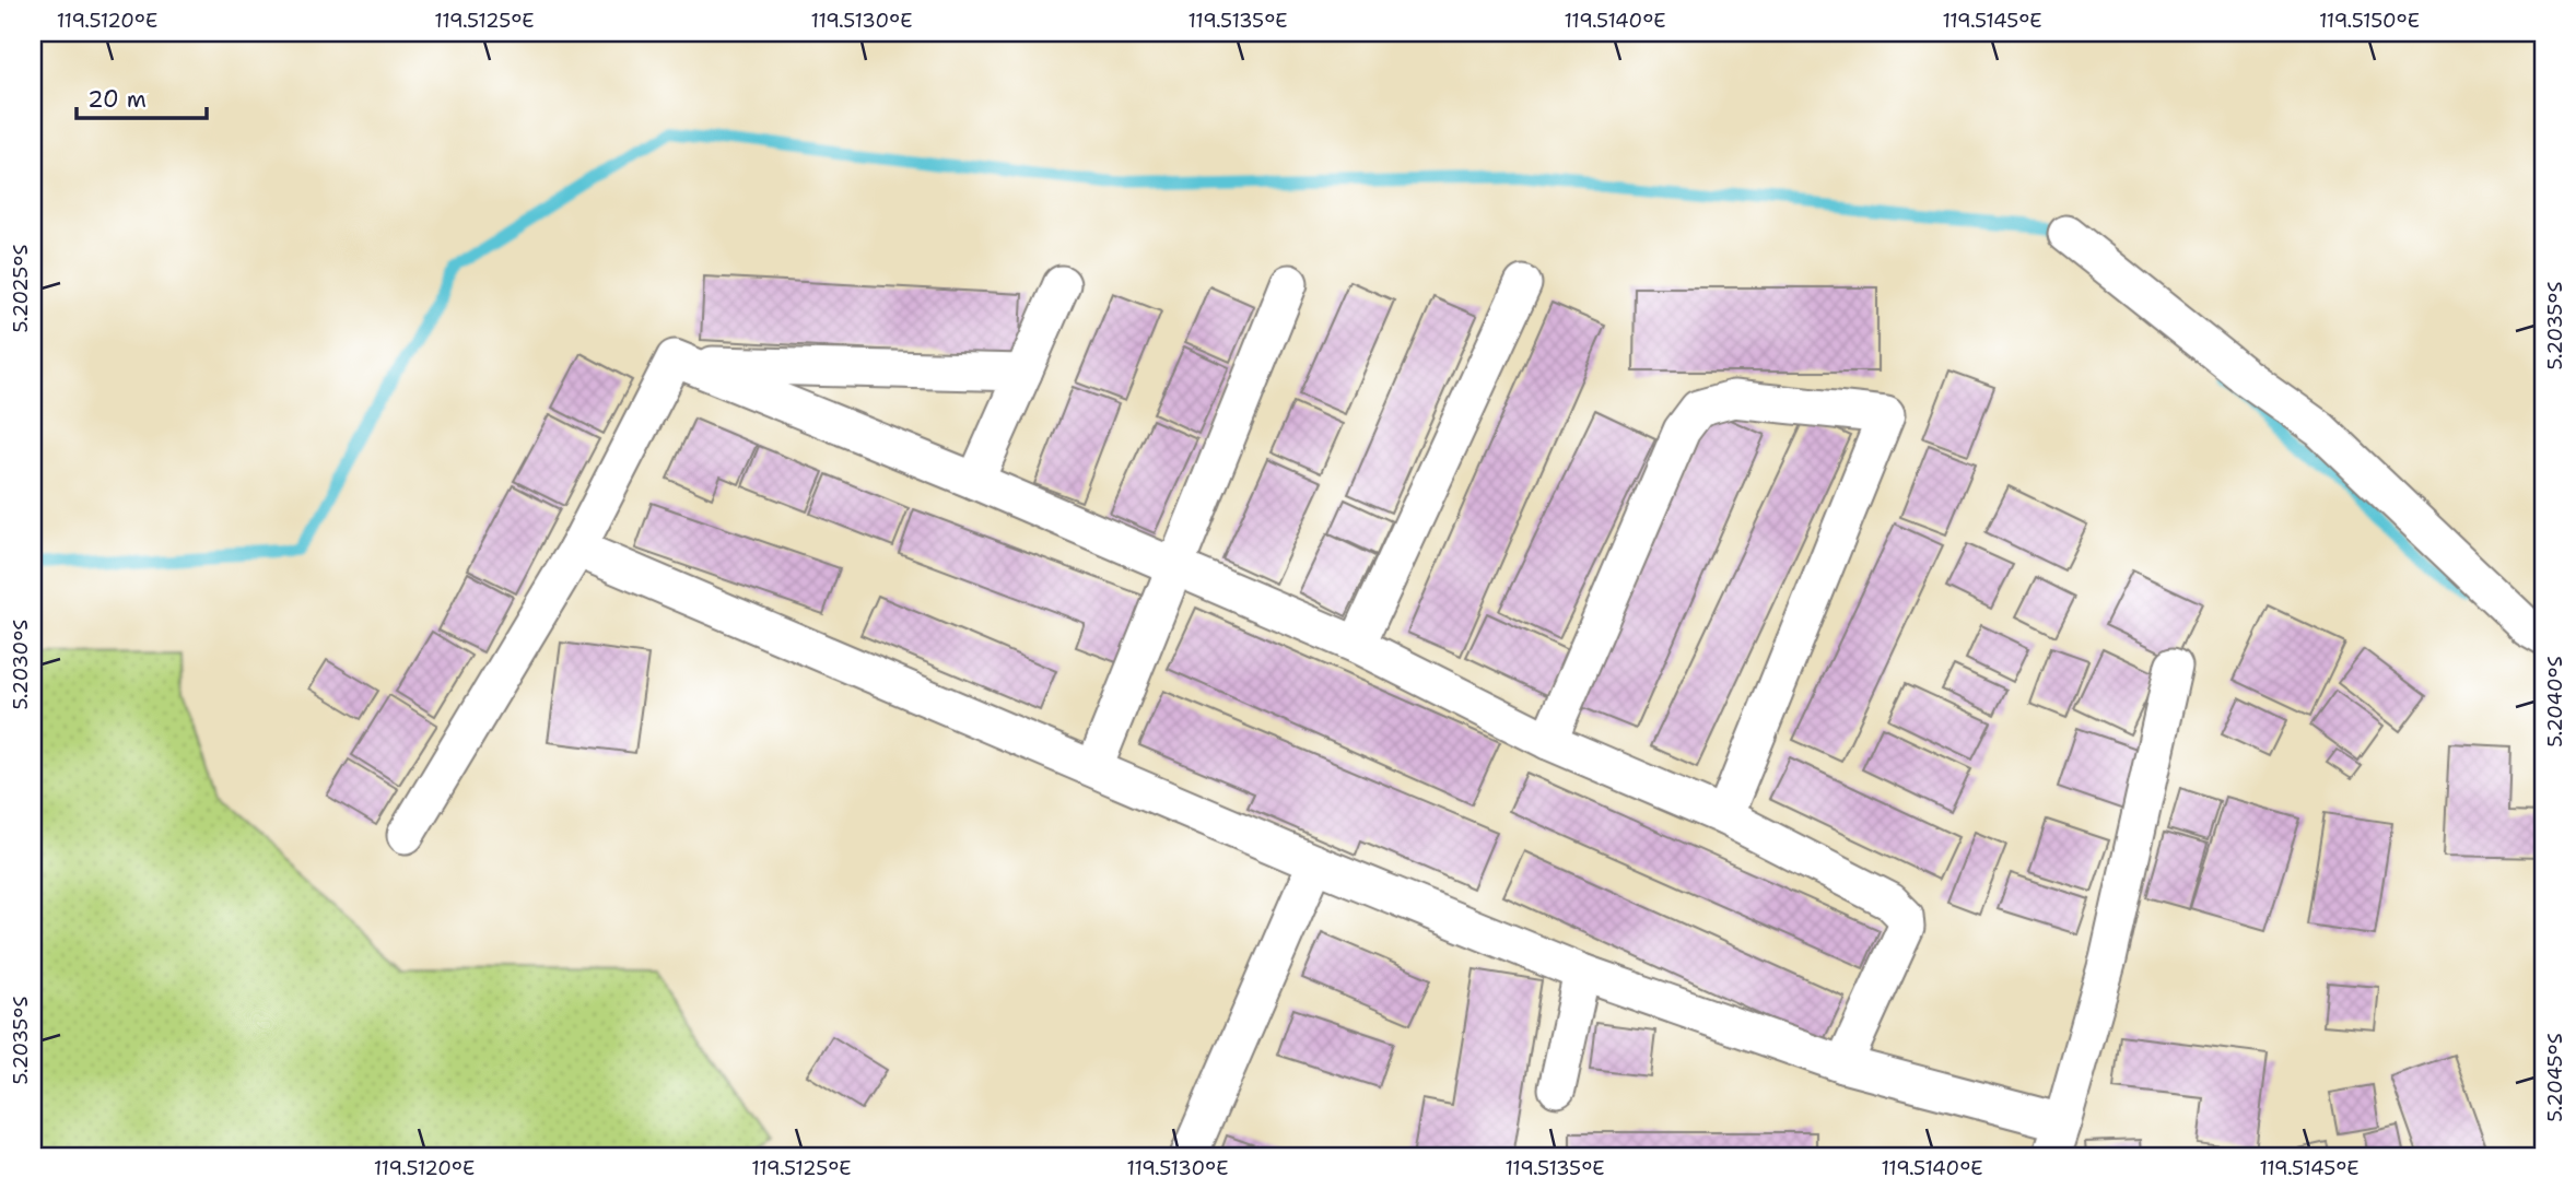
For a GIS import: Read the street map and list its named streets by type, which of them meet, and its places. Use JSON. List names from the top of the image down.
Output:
{
  "scale_bar": "20 m",
  "coordinates": [
    "119.5120°E",
    "119.5125°E",
    "119.5130°E",
    "119.5135°E",
    "119.5140°E",
    "119.5145°E",
    "119.5150°E",
    "5.2025°S",
    "5.2035°S",
    "5.2030°S",
    "5.2040°S",
    "5.2045°S"
  ]
}
